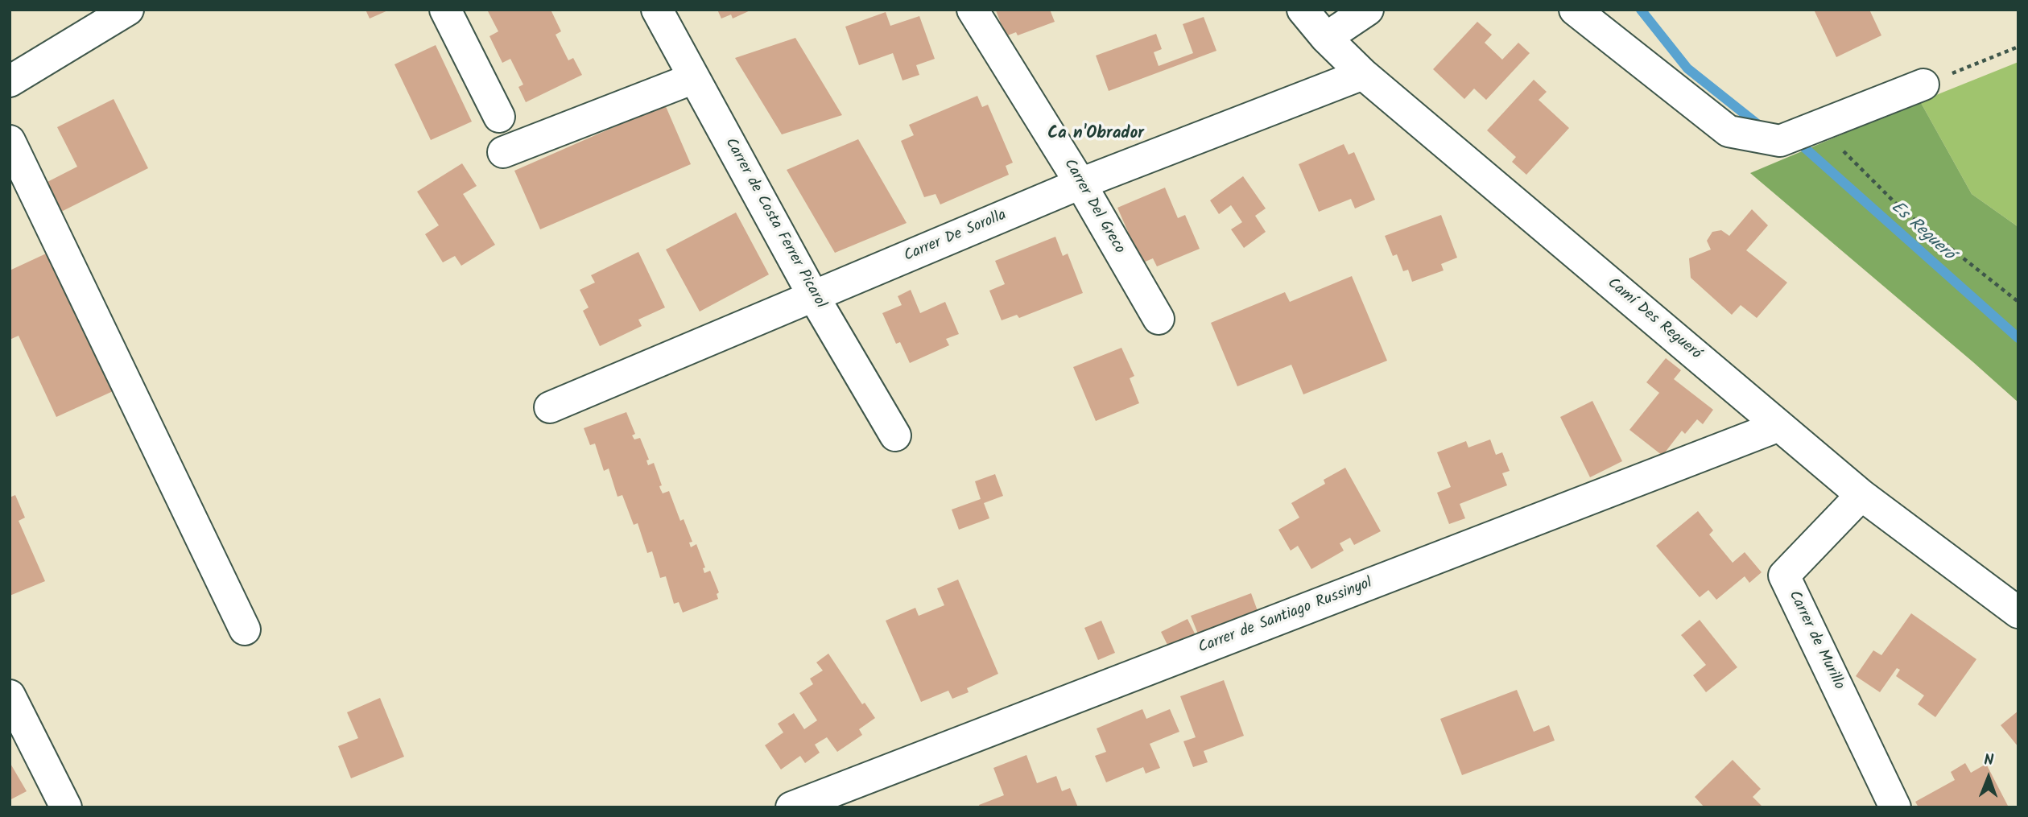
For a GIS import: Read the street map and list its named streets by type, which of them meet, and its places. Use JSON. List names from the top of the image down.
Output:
{
  "streets": {
    "street": [
      "Carrer Del Greco",
      "Carrer de Costa Ferrer Picarol",
      "Carrer De Sorolla",
      "Camí Des Regueró",
      "Carrer de Santiago Russinyol",
      "Carrer de Murillo"
    ]
  },
  "crossings": [
    ["Carrer Del Greco", "Carrer De Sorolla"],
    ["Carrer de Costa Ferrer Picarol", "Carrer De Sorolla"],
    ["Carrer De Sorolla", "Camí Des Regueró"],
    ["Camí Des Regueró", "Carrer de Santiago Russinyol"],
    ["Camí Des Regueró", "Carrer de Murillo"]
  ],
  "districts": ["Ca n'Obrador"],
  "water": ["Es Regueró"],
  "north": "top"
}
